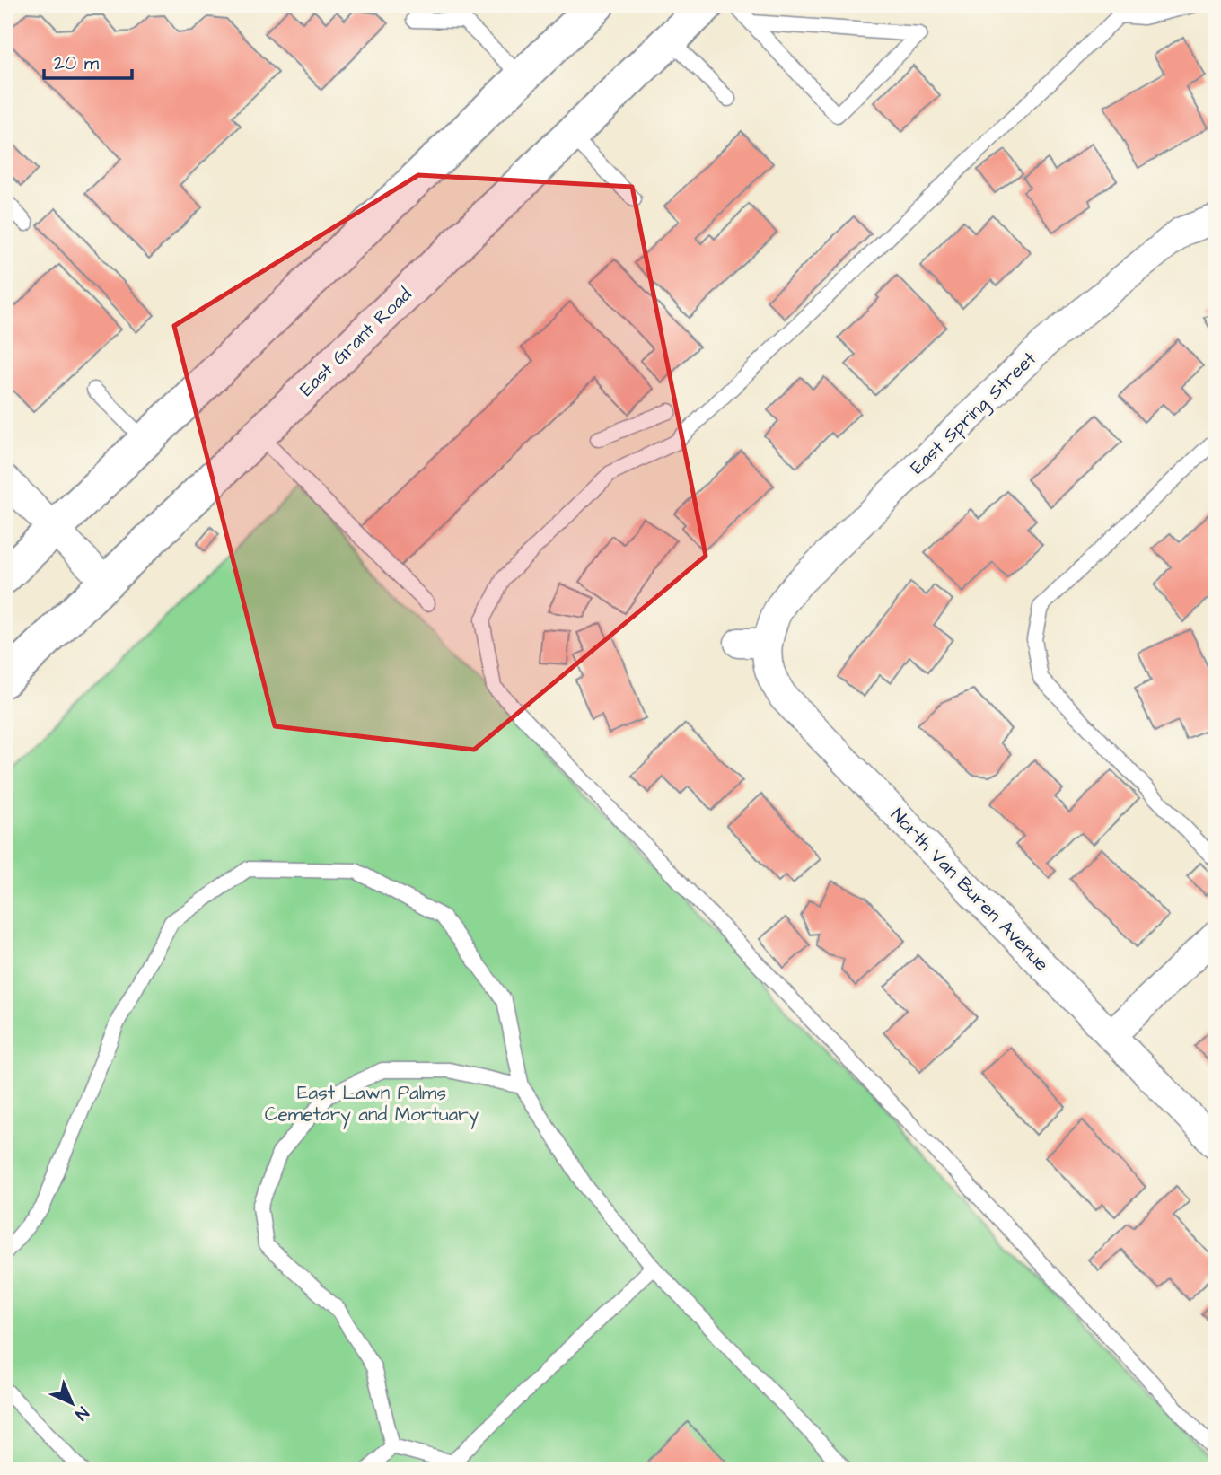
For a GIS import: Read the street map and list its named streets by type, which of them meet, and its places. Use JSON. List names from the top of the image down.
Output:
{
  "streets": {
    "main road": ["East Grant Road"],
    "street": ["East Spring Street", "North Van Buren Avenue"]
  },
  "crossings": [
    ["East Spring Street", "North Van Buren Avenue"]
  ],
  "parks": ["East Lawn Palms Cemetary and Mortuary"],
  "scale_bar": "20 m",
  "north": "bottom right"
}
